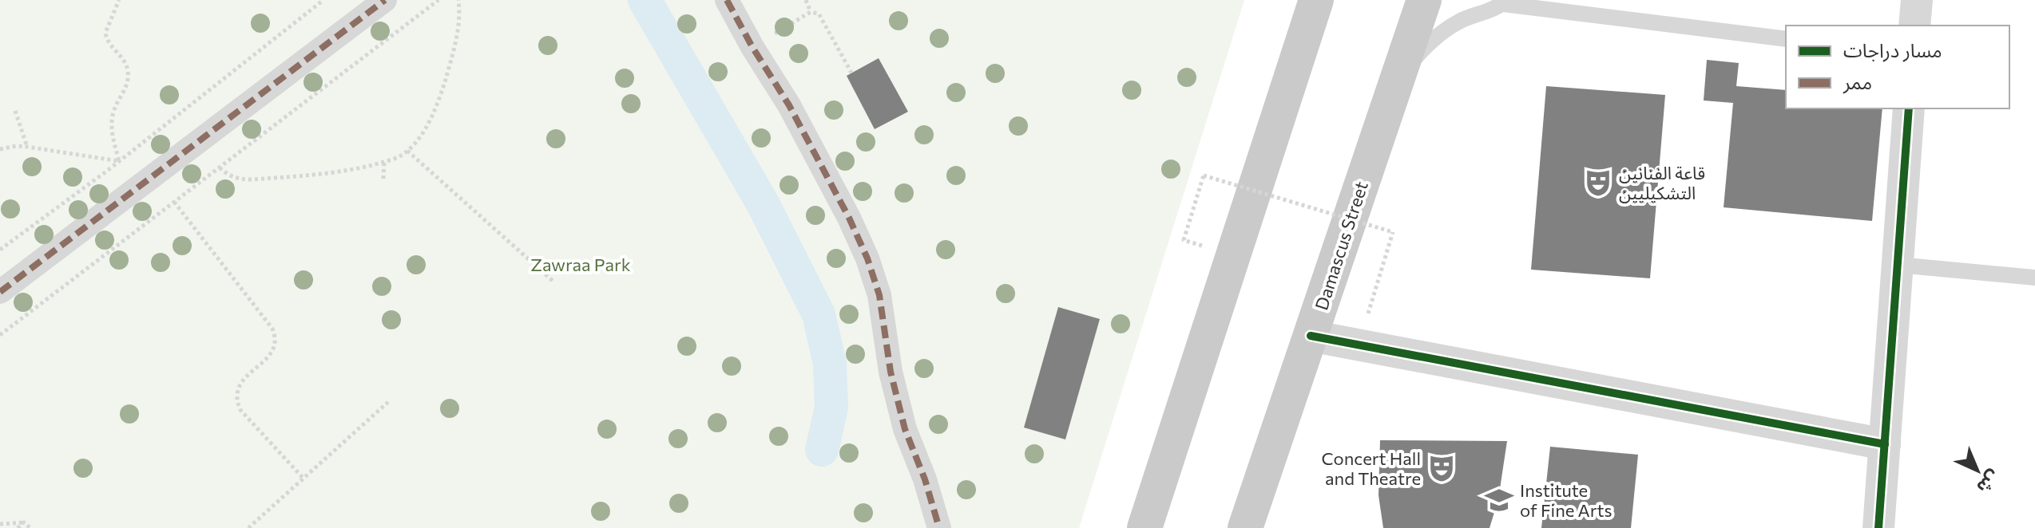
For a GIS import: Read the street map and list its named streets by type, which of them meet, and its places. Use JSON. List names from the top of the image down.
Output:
{
  "streets": {
    "main road": ["Damascus Street"]
  },
  "parks": ["Zawraa Park"],
  "places": {
    "theatre": ["قاعة الفنانين التشكيليين", "Concert Hall and Theatre"],
    "school or university": ["Institute of Fine Arts"]
  },
  "legend": ["مسار دراجات", "ممر"],
  "north": "bottom right"
}
